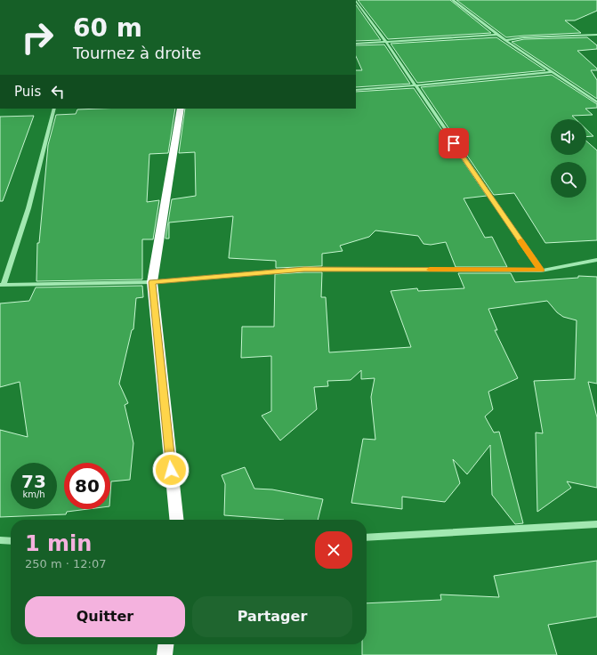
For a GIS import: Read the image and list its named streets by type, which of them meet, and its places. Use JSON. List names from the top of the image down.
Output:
{
  "page": {
    "turn": ["60 m", "Tournez à droite"],
    "then": "Puis",
    "speed": "73 km/h",
    "limit": "80",
    "heading": ["1 min", "250 m · 12:07"],
    "buttons": ["Quitter", "Partager"]
  }
}
